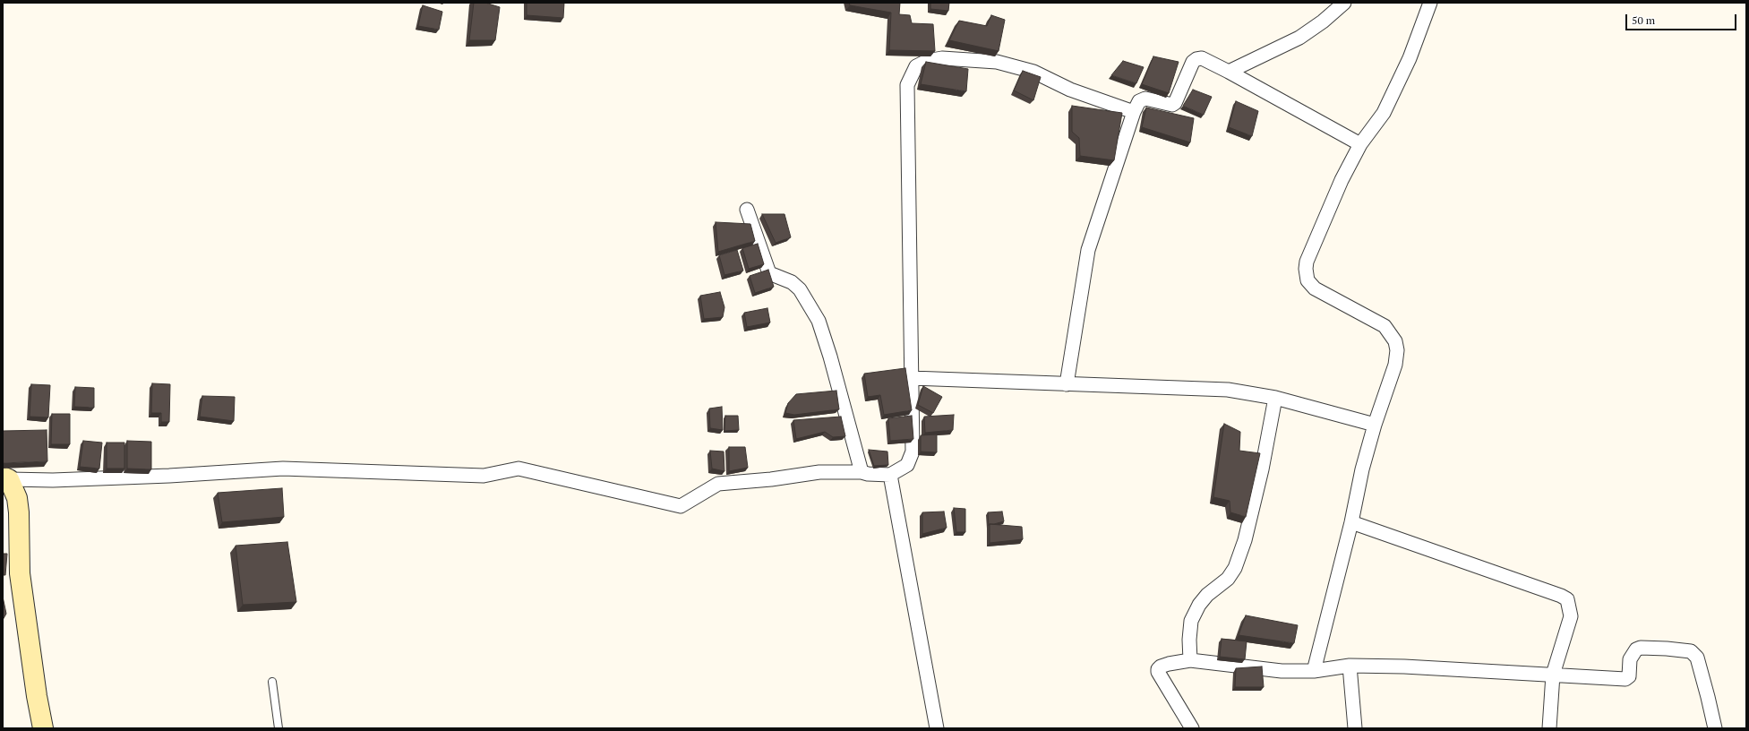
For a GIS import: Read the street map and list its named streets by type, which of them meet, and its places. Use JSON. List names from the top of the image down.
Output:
{
  "scale_bar": "50 m"
}
